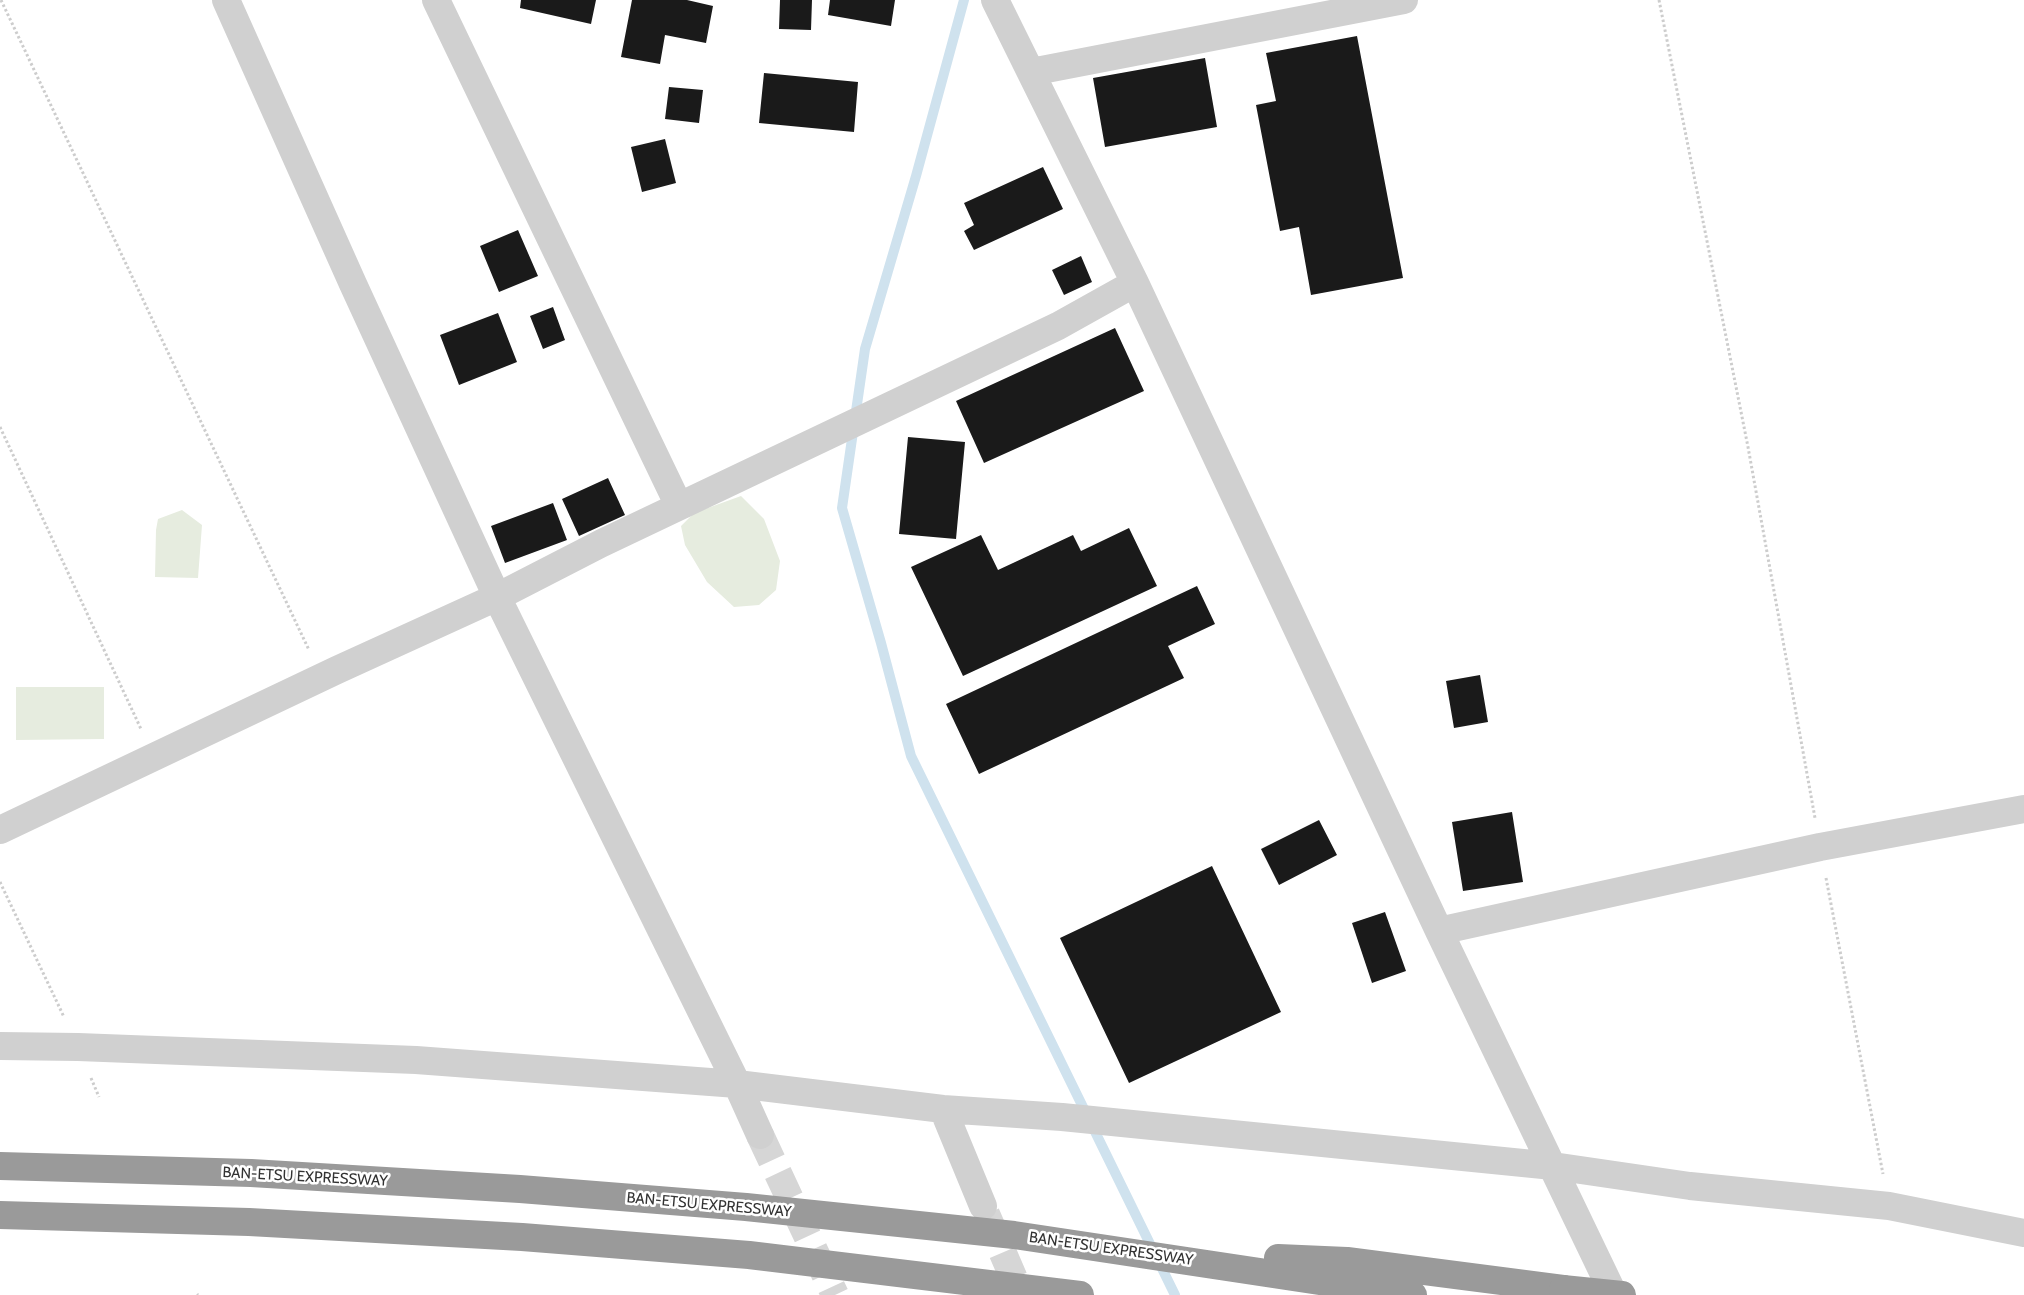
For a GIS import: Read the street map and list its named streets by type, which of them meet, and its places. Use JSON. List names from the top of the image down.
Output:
{
  "streets": {
    "highway": ["BAN-ETSU EXPRESSWAY"]
  }
}
